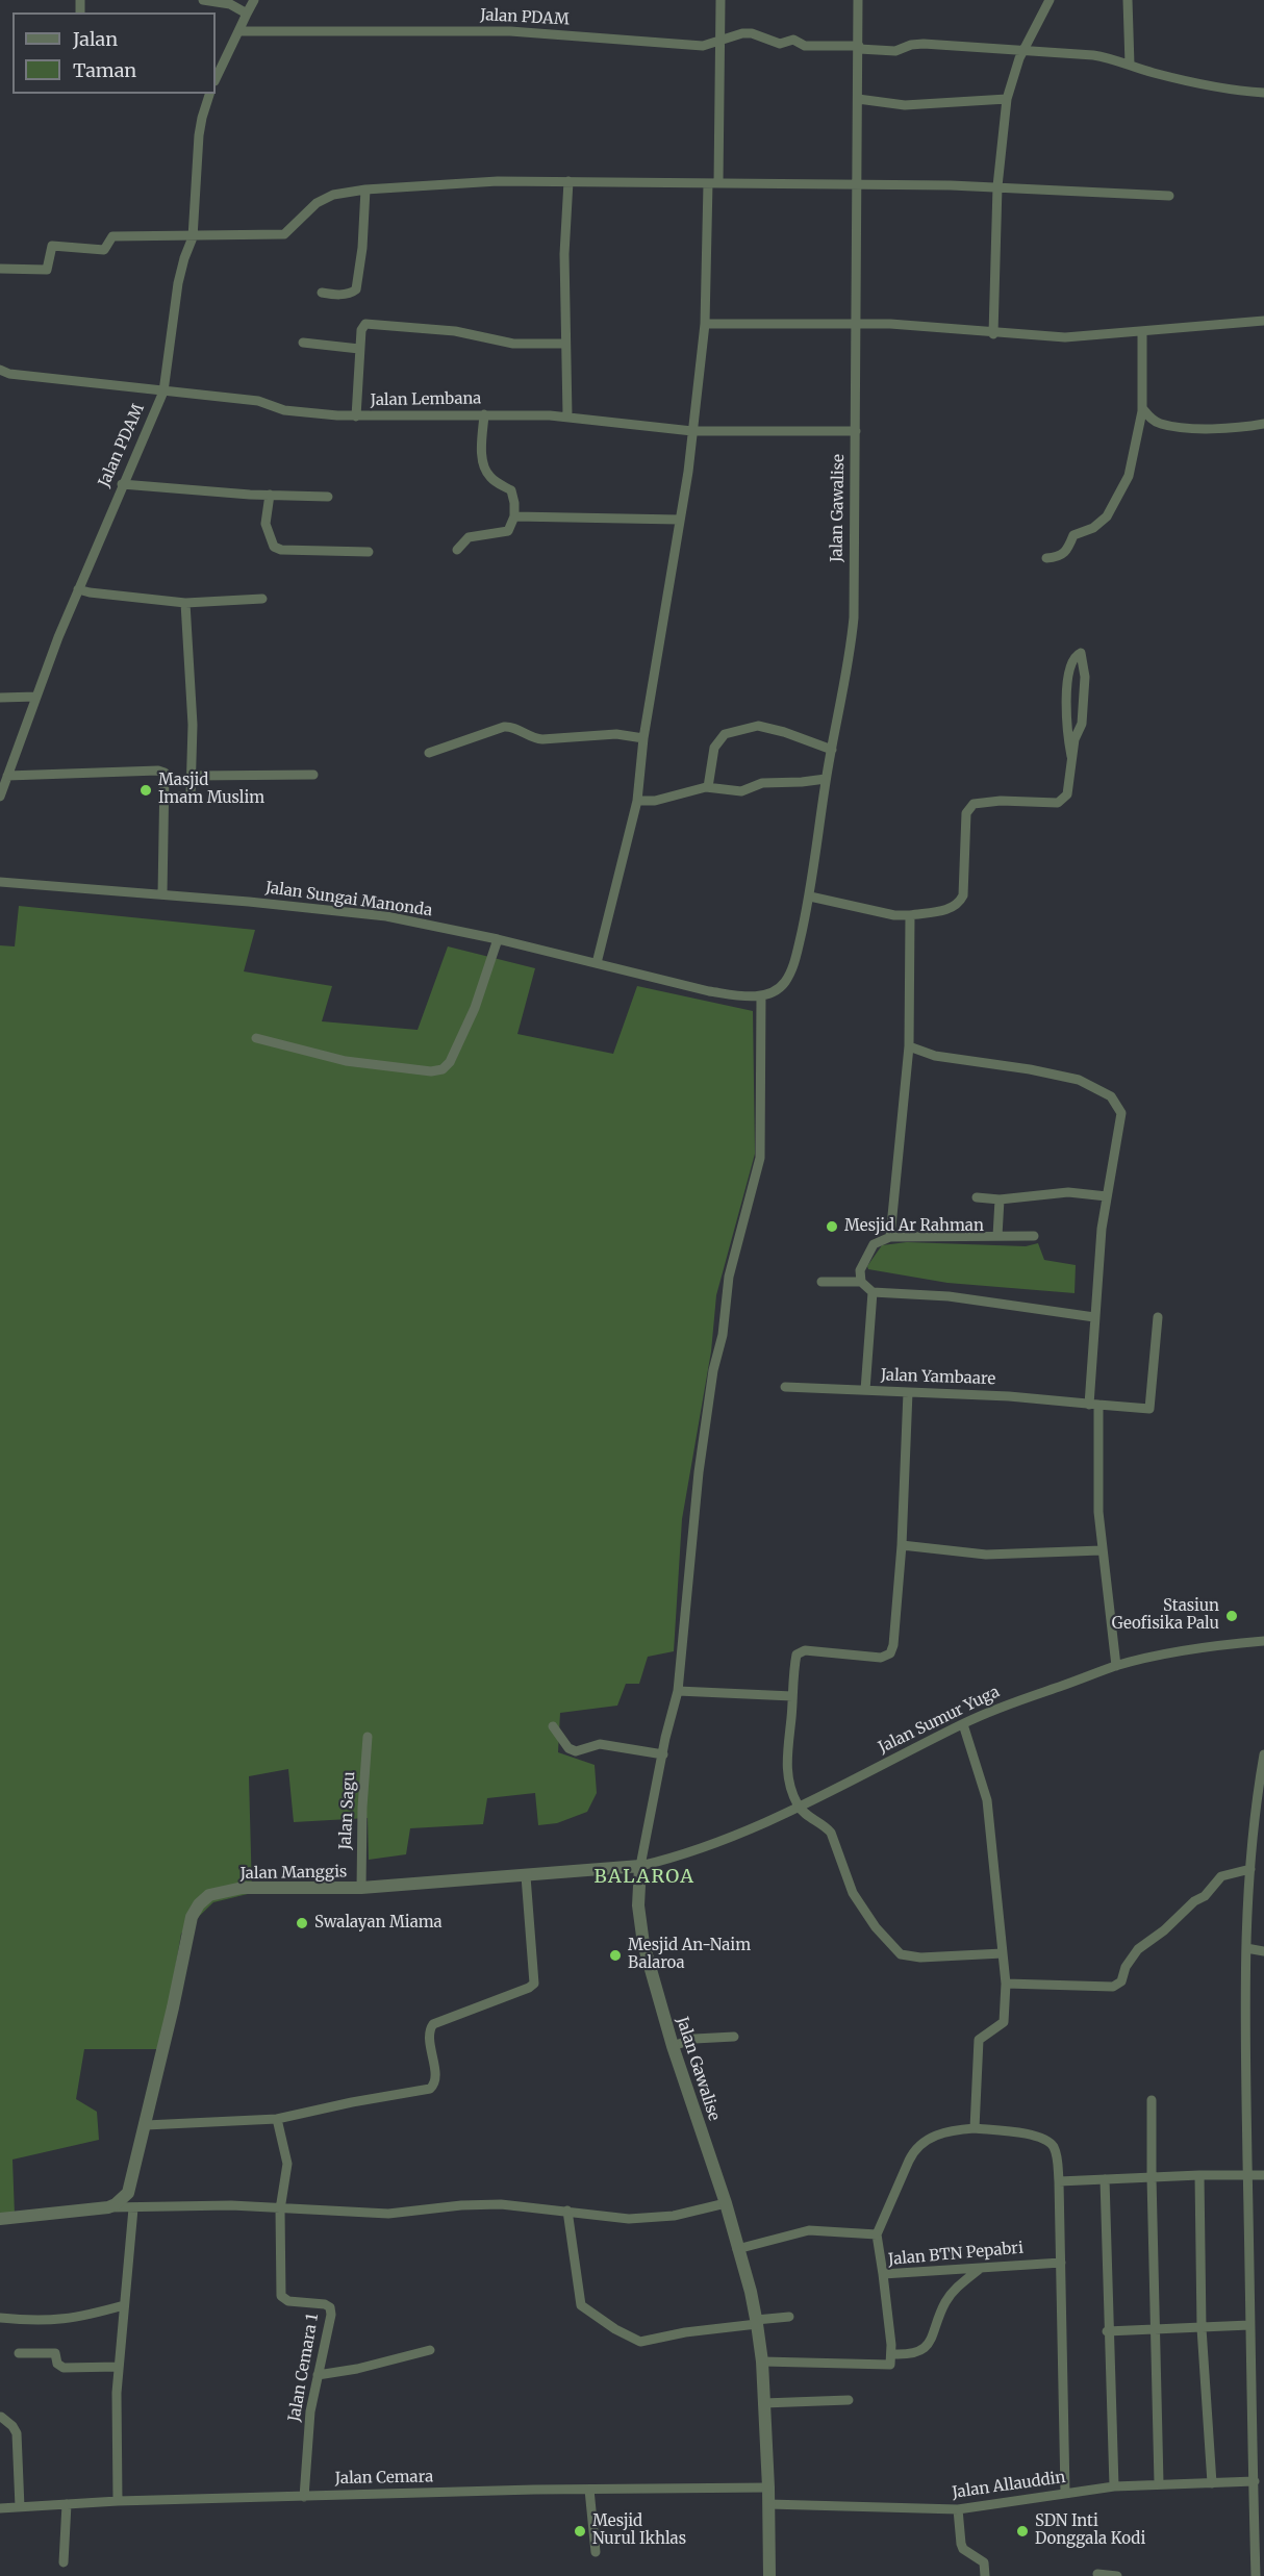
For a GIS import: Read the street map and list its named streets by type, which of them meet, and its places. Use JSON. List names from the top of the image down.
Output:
{
  "streets": {
    "street": [
      "Jalan PDAM",
      "Jalan Lembana",
      "Jalan Gawalise",
      "Jalan Sungai Manonda",
      "Jalan Yambaare",
      "Jalan Sumur Yuga",
      "Jalan Sagu",
      "Jalan Manggis",
      "Jalan BTN Pepabri",
      "Jalan Cemara 1",
      "Jalan Cemara",
      "Jalan Allauddin"
    ]
  },
  "crossings": [
    ["Jalan PDAM", "Jalan Lembana"],
    ["Jalan PDAM", "Jalan Gawalise"],
    ["Jalan Lembana", "Jalan Gawalise"],
    ["Jalan Gawalise", "Jalan Sungai Manonda"],
    ["Jalan Gawalise", "Jalan Sumur Yuga"],
    ["Jalan Gawalise", "Jalan Manggis"],
    ["Jalan Gawalise", "Jalan Cemara"],
    ["Jalan Gawalise", "Jalan Allauddin"],
    ["Jalan Sumur Yuga", "Jalan Manggis"],
    ["Jalan Sagu", "Jalan Manggis"],
    ["Jalan Cemara 1", "Jalan Cemara"]
  ],
  "districts": ["BALAROA"],
  "places": [
    "Masjid Imam Muslim",
    "Mesjid Ar Rahman",
    "Stasiun Geofisika Palu",
    "Swalayan Miama",
    "Mesjid An-Naim Balaroa",
    "Mesjid Nurul Ikhlas",
    "SDN Inti Donggala Kodi"
  ],
  "legend": ["Jalan", "Taman"]
}
